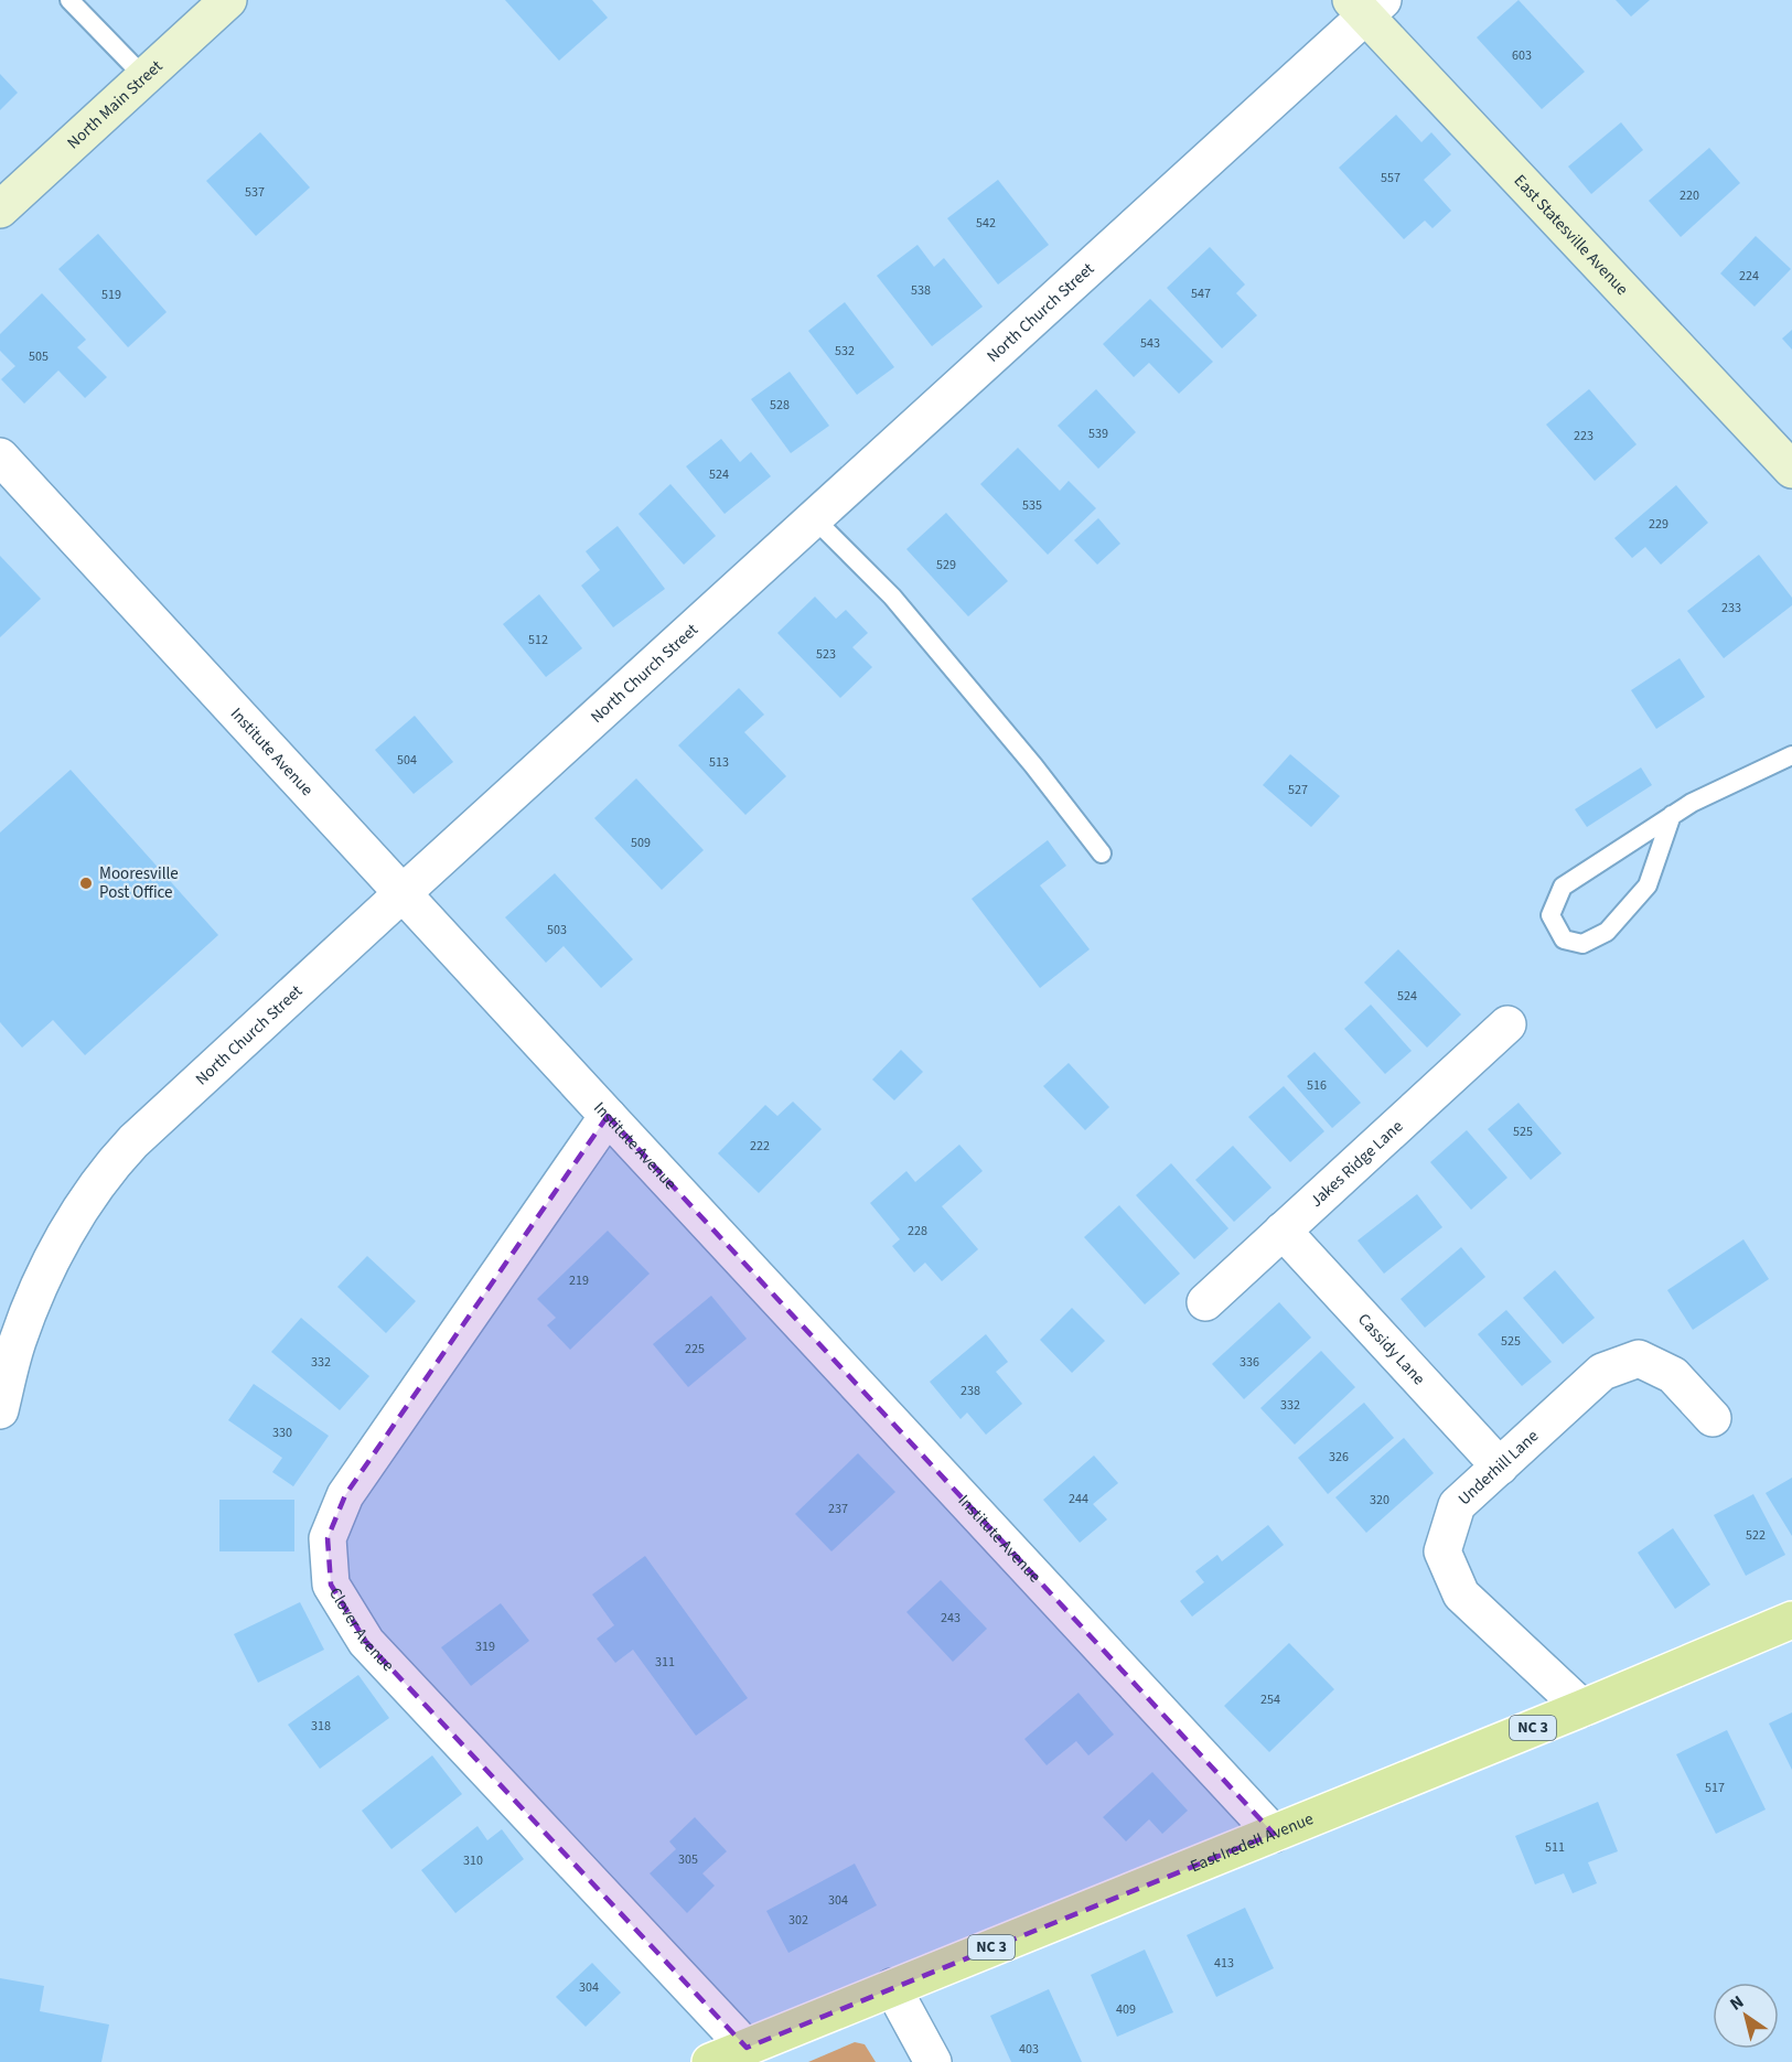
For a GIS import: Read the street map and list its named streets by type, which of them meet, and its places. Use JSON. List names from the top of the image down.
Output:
{
  "streets": {
    "main road": ["NC 3", "East Iredell Avenue"],
    "street": [
      "North Main Street",
      "East Statesville Avenue",
      "North Church Street",
      "Institute Avenue",
      "Jakes Ridge Lane",
      "Cassidy Lane",
      "Underhill Lane",
      "Clover Avenue"
    ]
  },
  "crossings": [
    ["East Statesville Avenue", "North Church Street"],
    ["North Church Street", "Institute Avenue"],
    ["Institute Avenue", "Clover Avenue"],
    ["Institute Avenue", "East Iredell Avenue"],
    ["Jakes Ridge Lane", "Cassidy Lane"],
    ["Cassidy Lane", "Underhill Lane"],
    ["Underhill Lane", "East Iredell Avenue"],
    ["Clover Avenue", "East Iredell Avenue"]
  ],
  "places": ["Mooresville Post Office"],
  "house_numbers": [
    "603",
    "557",
    "537",
    "220",
    "542",
    "224",
    "538",
    "547",
    "519",
    "543",
    "532",
    "505",
    "528",
    "539",
    "223",
    "524",
    "535",
    "229",
    "529",
    "233",
    "512",
    "523",
    "504",
    "513",
    "527",
    "509",
    "503",
    "524",
    "516",
    "525",
    "222",
    "228",
    "219",
    "525",
    "225",
    "332",
    "336",
    "238",
    "332",
    "330",
    "326",
    "244",
    "320",
    "237",
    "522",
    "243",
    "319",
    "311",
    "254",
    "318",
    "517",
    "511",
    "305",
    "310",
    "304",
    "302",
    "413",
    "304",
    "409",
    "403"
  ],
  "north": "top left"
}
